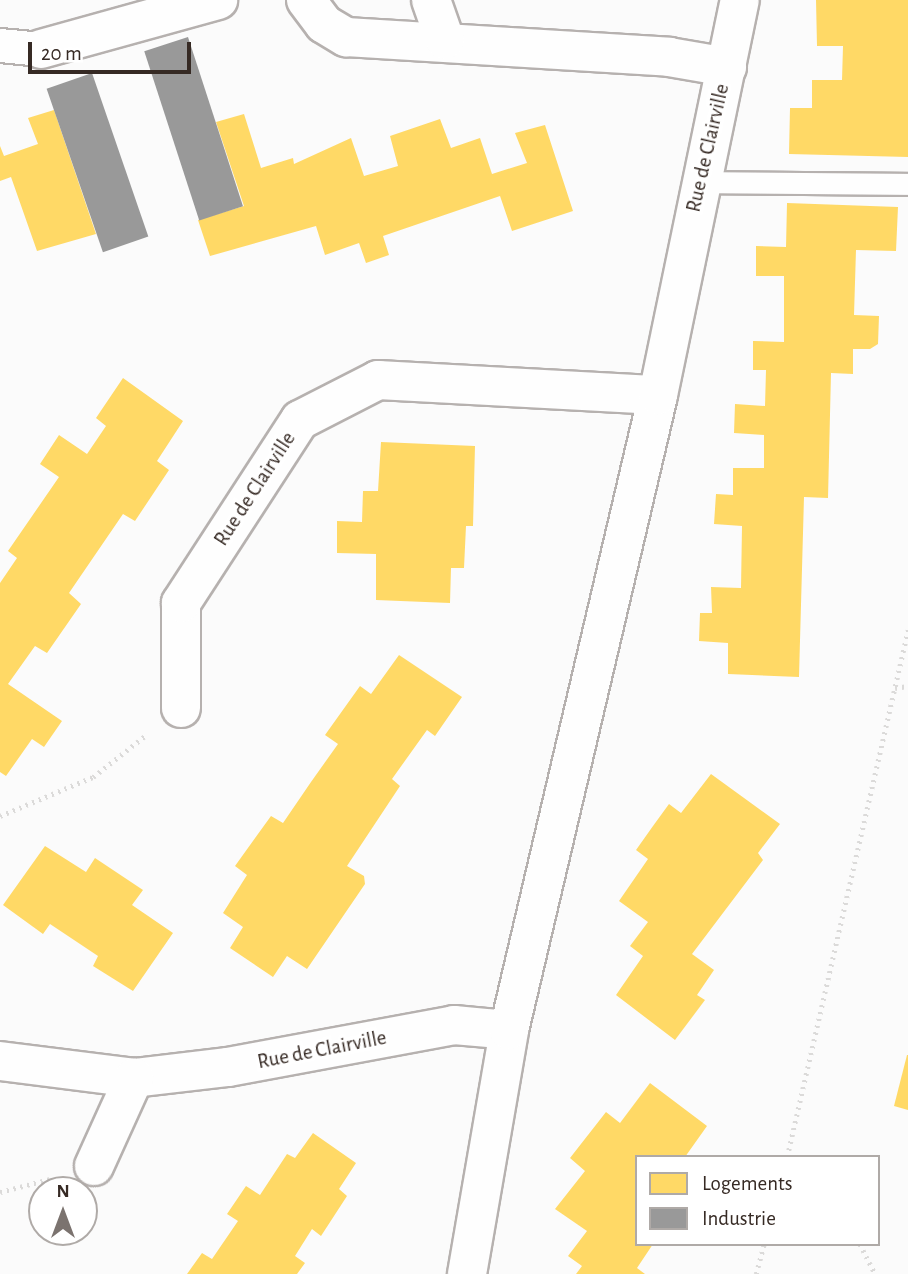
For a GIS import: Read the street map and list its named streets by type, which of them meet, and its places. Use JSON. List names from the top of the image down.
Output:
{
  "streets": {
    "street": ["Rue de Clairville"]
  },
  "legend": ["Logements", "Industrie"],
  "scale_bar": "20 m",
  "north": "top"
}
